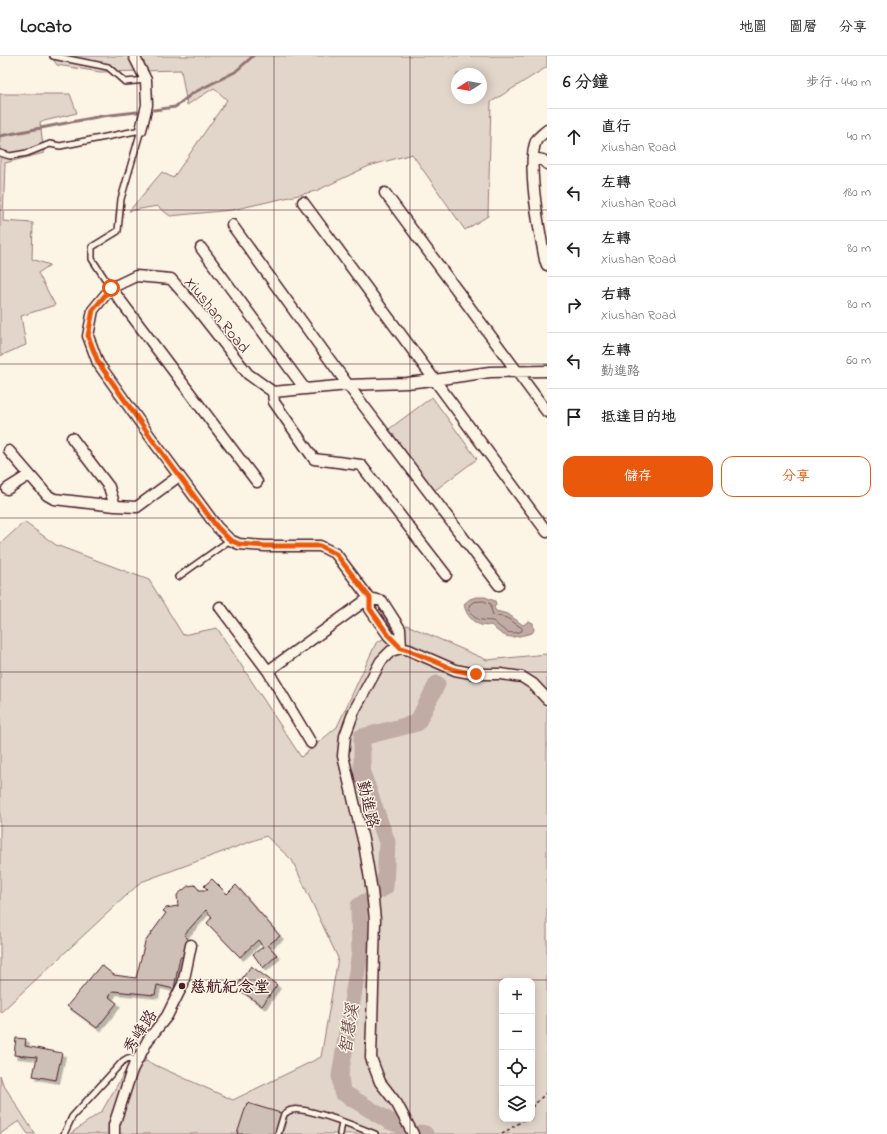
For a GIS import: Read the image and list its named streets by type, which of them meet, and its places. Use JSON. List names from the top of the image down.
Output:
{
  "streets": {
    "street": ["Xiushan Road", "勤進路", "秀峰路"]
  },
  "water": ["智慧溪"],
  "places": ["慈航紀念堂"],
  "north": "left",
  "page": {
    "header": "Locato",
    "nav": ["地圖", "圖層", "分享"],
    "heading": ["6 分鐘", "步行 · 440 m"],
    "list": [
      ["直行", "Xiushan Road", "40 m"],
      ["左轉", "Xiushan Road", "180 m"],
      ["左轉", "Xiushan Road", "80 m"],
      ["右轉", "Xiushan Road", "80 m"],
      ["左轉", "勤進路", "60 m"],
      "抵達目的地"
    ],
    "buttons": ["儲存", "分享"],
    "map_buttons": ["+", "−"]
  }
}
